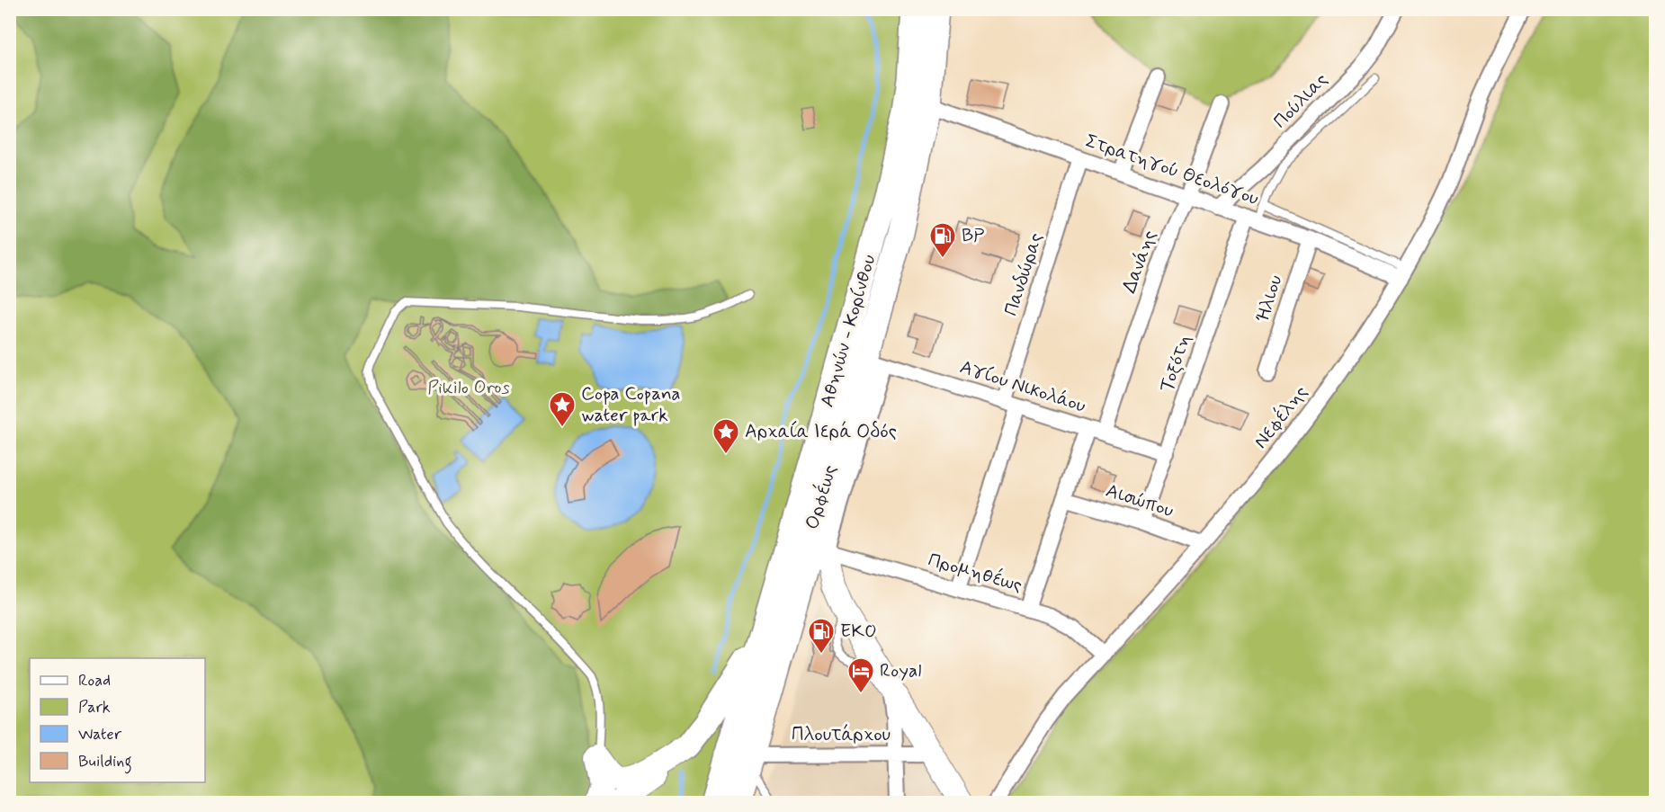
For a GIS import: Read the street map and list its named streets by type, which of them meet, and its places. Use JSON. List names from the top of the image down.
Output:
{
  "streets": {
    "highway": ["Αθηνών - Κορίνθου"],
    "street": [
      "Πούλιας",
      "Στρατηγού Θεολόγου",
      "Δανάης",
      "Πανδώρας",
      "Ήλιου",
      "Τοξότη",
      "Αγίου Νικολάου",
      "Νεφέλης",
      "Ορφέως",
      "Αισώπου",
      "Προμηθέως",
      "Πλουτάρχου"
    ]
  },
  "crossings": [
    ["Πούλιας", "Στρατηγού Θεολόγου"],
    ["Στρατηγού Θεολόγου", "Δανάης"],
    ["Στρατηγού Θεολόγου", "Πανδώρας"],
    ["Στρατηγού Θεολόγου", "Ήλιου"],
    ["Στρατηγού Θεολόγου", "Αθηνών - Κορίνθου"],
    ["Στρατηγού Θεολόγου", "Τοξότη"],
    ["Στρατηγού Θεολόγου", "Νεφέλης"],
    ["Δανάης", "Αγίου Νικολάου"],
    ["Πανδώρας", "Αγίου Νικολάου"],
    ["Αθηνών - Κορίνθου", "Αγίου Νικολάου"],
    ["Αθηνών - Κορίνθου", "Ορφέως"],
    ["Αθηνών - Κορίνθου", "Πλουτάρχου"],
    ["Τοξότη", "Αγίου Νικολάου"],
    ["Τοξότη", "Αισώπου"],
    ["Αγίου Νικολάου", "Ορφέως"],
    ["Νεφέλης", "Αισώπου"],
    ["Νεφέλης", "Προμηθέως"],
    ["Ορφέως", "Προμηθέως"]
  ],
  "parks": ["Pikilo Oros"],
  "places": {
    "fuel station": ["BP", "EKO"],
    "place": ["Copa Copana water park", "Αρχαία Ιερά Οδός"],
    "hotel": ["Royal"]
  },
  "legend": [
    "Road",
    "Park",
    "Water",
    "Building"
  ]
}
